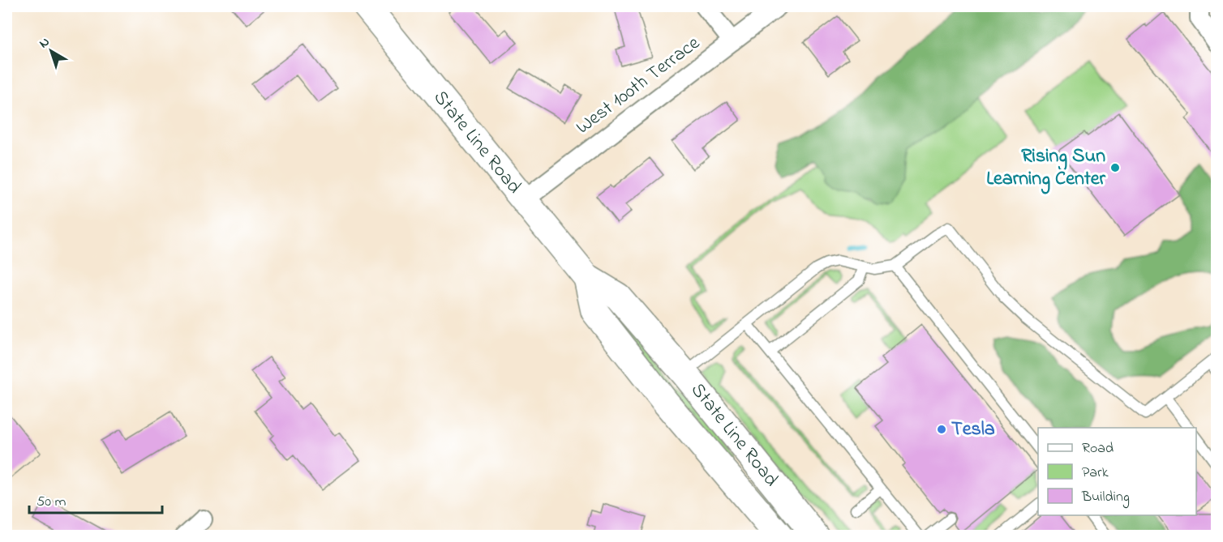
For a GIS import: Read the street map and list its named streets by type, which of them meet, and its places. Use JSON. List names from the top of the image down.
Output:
{
  "streets": {
    "main road": ["State Line Road"],
    "street": ["West 100th Terrace"]
  },
  "crossings": [
    ["West 100th Terrace", "State Line Road"]
  ],
  "places": ["Rising Sun Learning Center", "Tesla"],
  "legend": ["Road", "Park", "Building"],
  "scale_bar": "50 m",
  "north": "top left"
}
